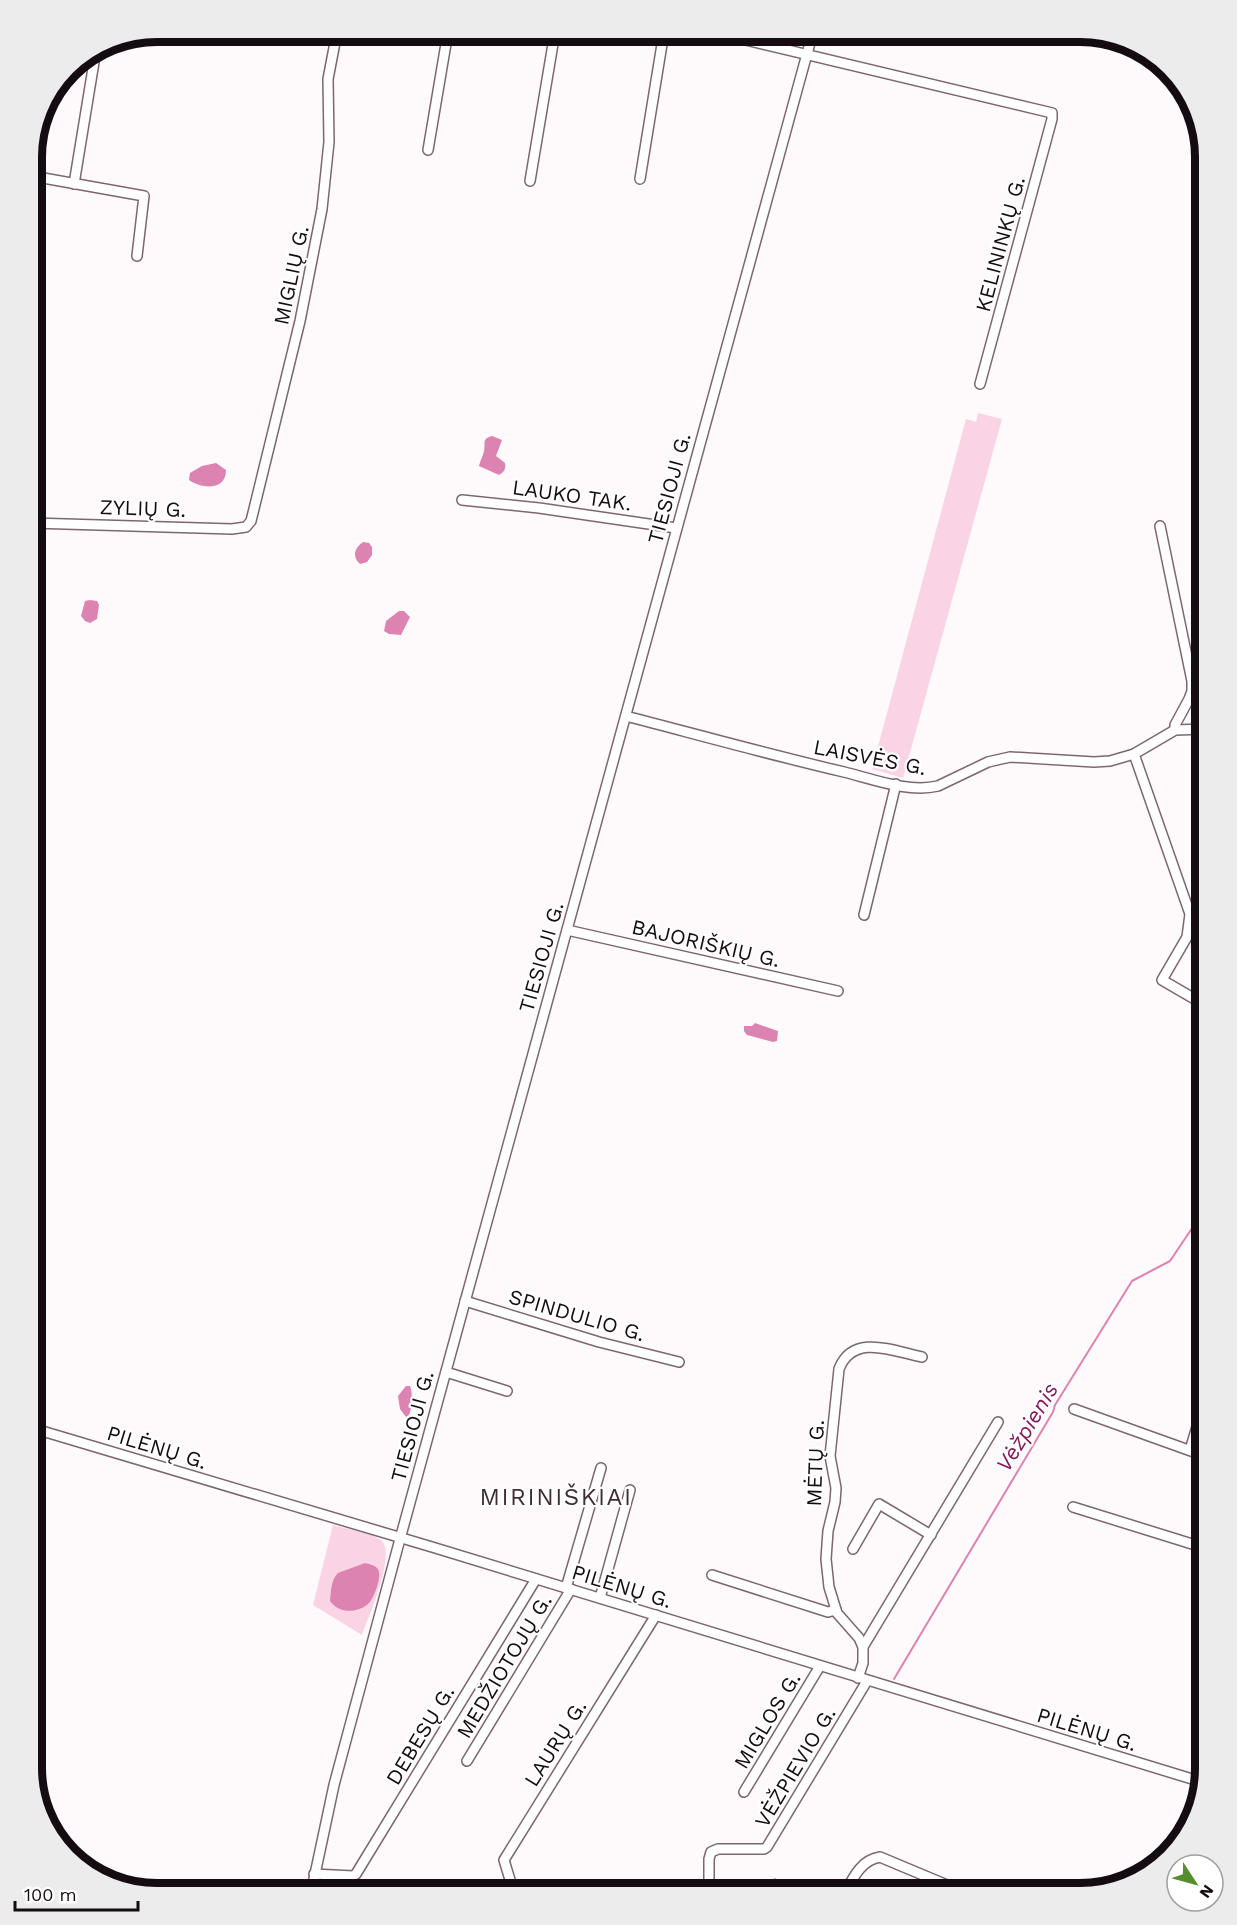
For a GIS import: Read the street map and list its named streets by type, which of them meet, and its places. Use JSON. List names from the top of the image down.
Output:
{
  "streets": {
    "street": [
      "KELININKŲ G.",
      "MIGLIŲ G.",
      "TIESIOJI G.",
      "LAUKO TAK.",
      "ZYLIŲ G.",
      "LAISVĖS G.",
      "BAJORIŠKIŲ G.",
      "SPINDULIO G.",
      "PILĖNŲ G.",
      "MĖTŲ G.",
      "MEDŽIOTOJŲ G.",
      "MIGLOS G.",
      "DEBESŲ G.",
      "LAURŲ G.",
      "VĖŽPIEVIO G."
    ]
  },
  "crossings": [
    ["KELININKŲ G.", "TIESIOJI G."],
    ["MIGLIŲ G.", "ZYLIŲ G."],
    ["TIESIOJI G.", "LAUKO TAK."],
    ["TIESIOJI G.", "LAISVĖS G."],
    ["TIESIOJI G.", "BAJORIŠKIŲ G."],
    ["TIESIOJI G.", "SPINDULIO G."],
    ["TIESIOJI G.", "PILĖNŲ G."],
    ["TIESIOJI G.", "DEBESŲ G."],
    ["PILĖNŲ G.", "MEDŽIOTOJŲ G."],
    ["PILĖNŲ G.", "MIGLOS G."],
    ["PILĖNŲ G.", "DEBESŲ G."],
    ["PILĖNŲ G.", "LAURŲ G."],
    ["PILĖNŲ G.", "VĖŽPIEVIO G."]
  ],
  "districts": ["MIRINIŠKIAI"],
  "water": ["Vėžpienis"],
  "scale_bar": "100 m",
  "north": "bottom right"
}
